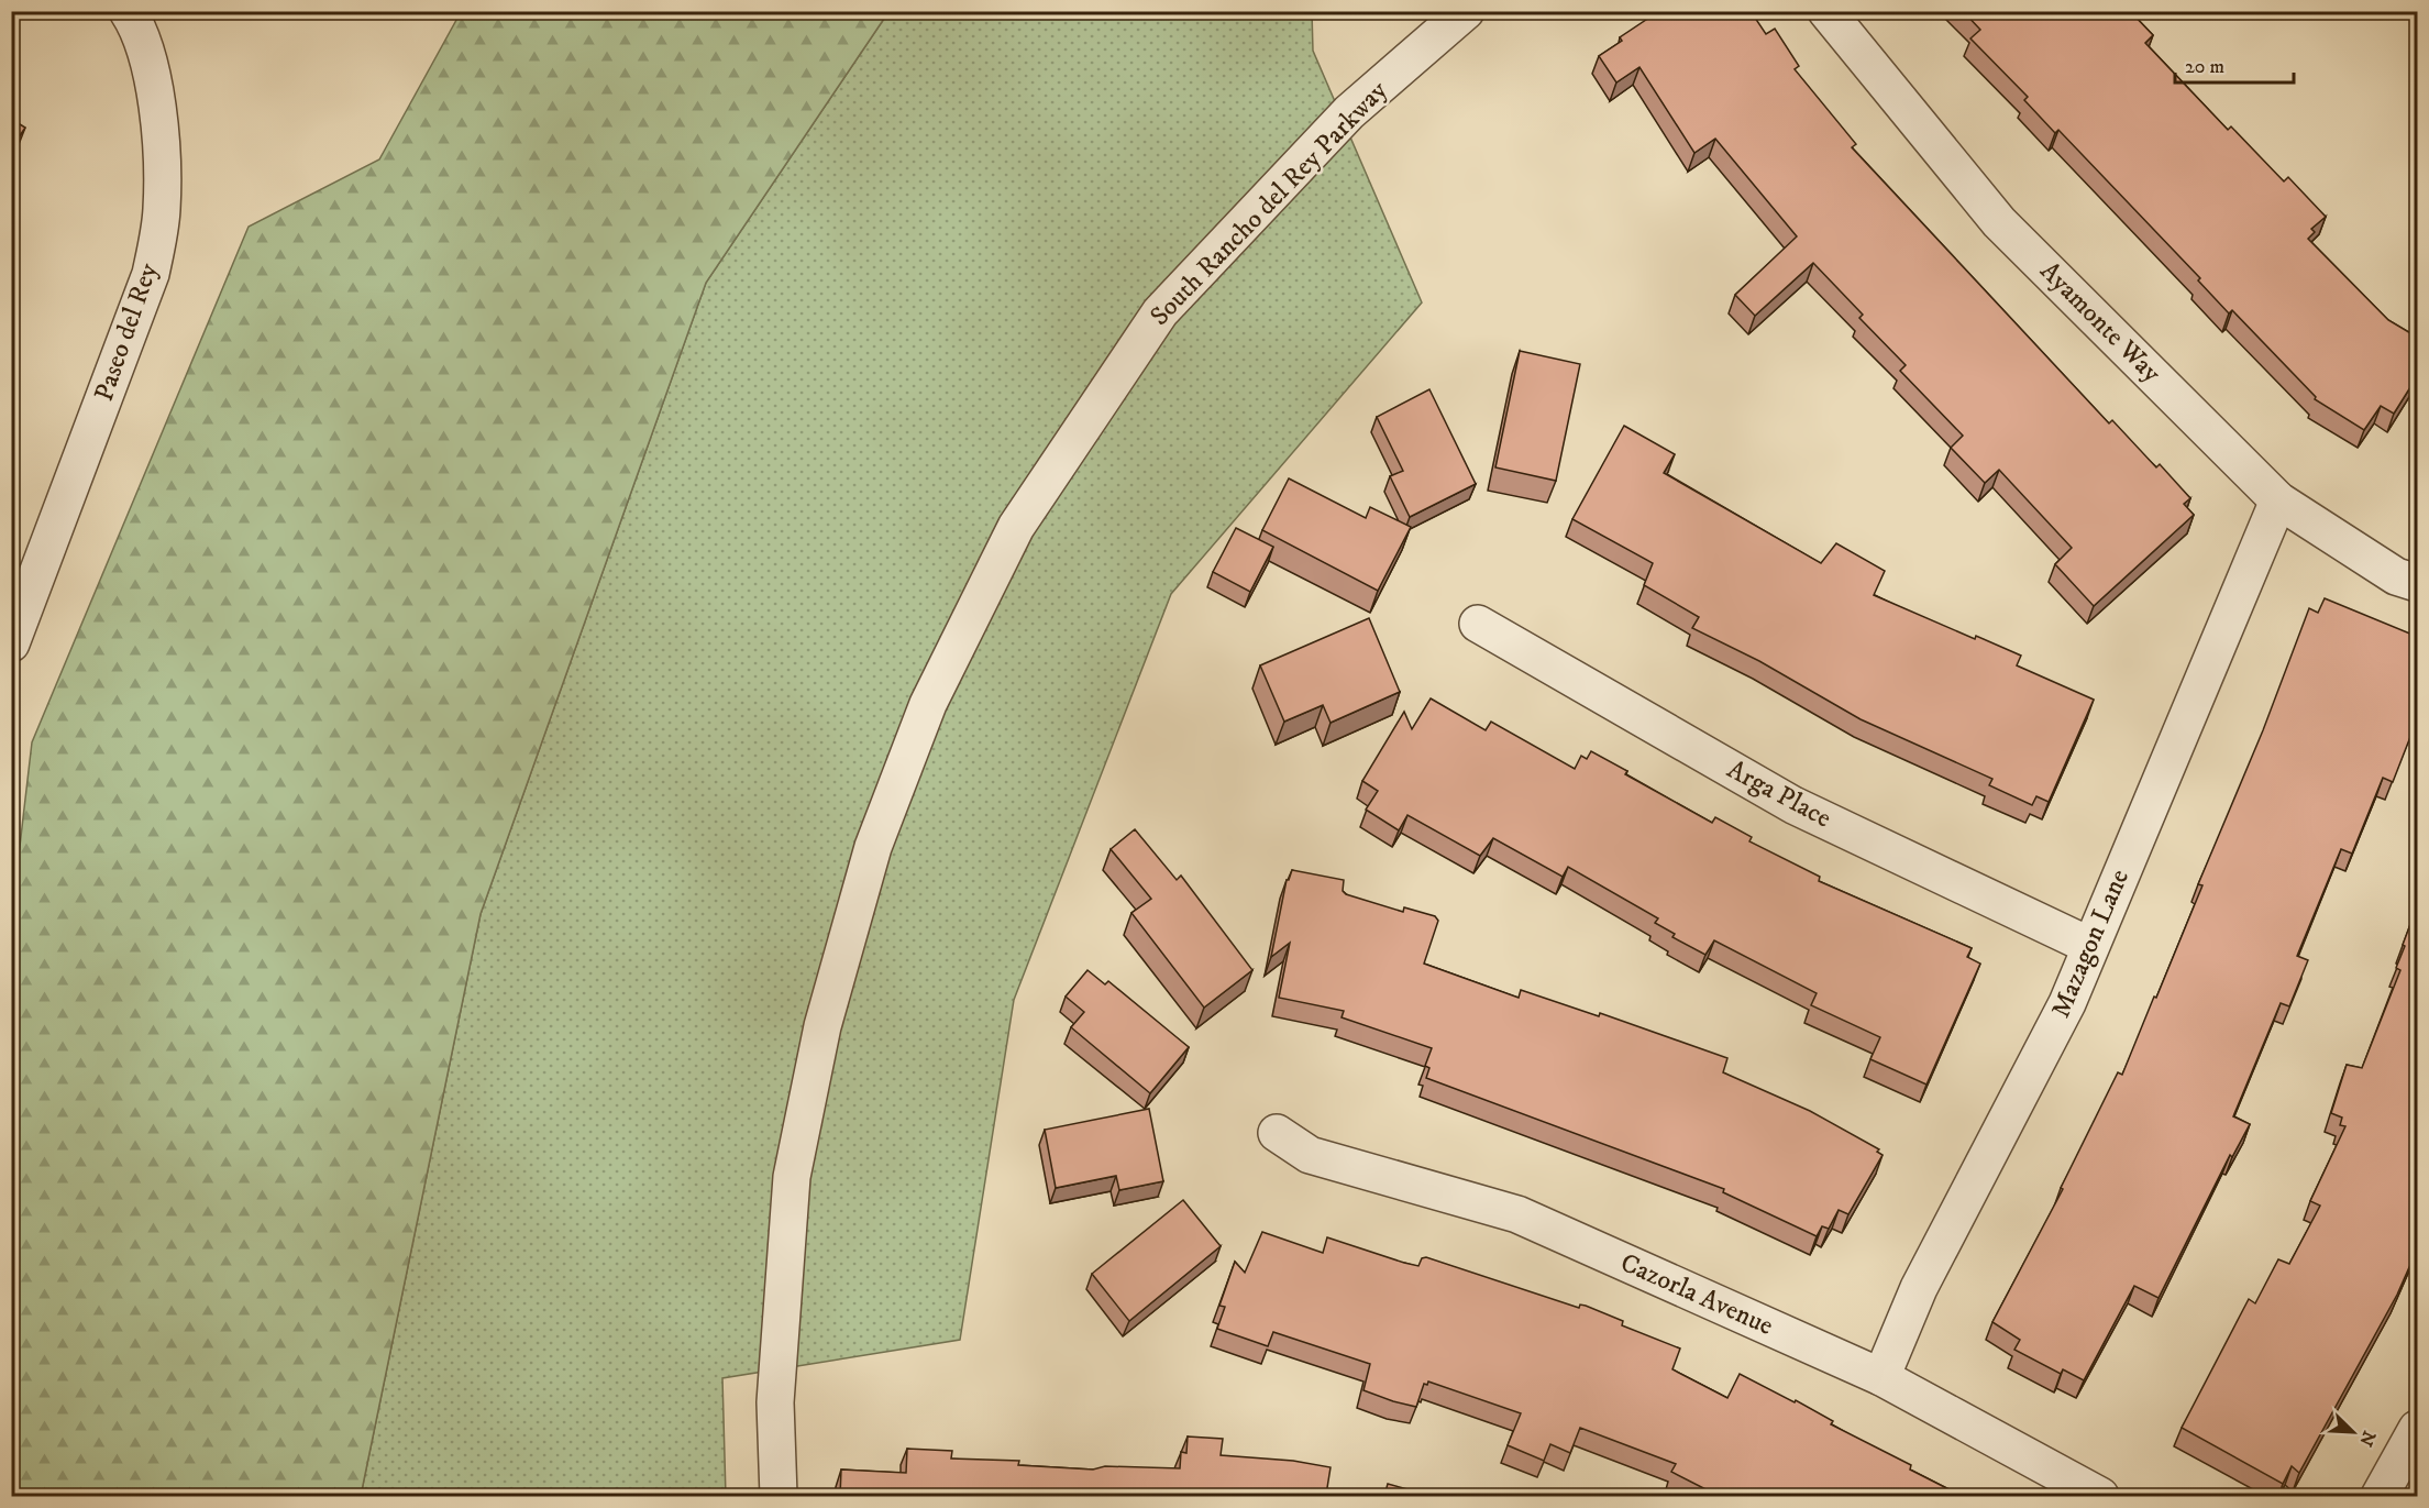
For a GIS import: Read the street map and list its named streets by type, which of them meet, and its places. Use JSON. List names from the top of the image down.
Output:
{
  "streets": {
    "street": [
      "South Rancho del Rey Parkway",
      "Ayamonte Way",
      "Paseo del Rey",
      "Arga Place",
      "Mazagon Lane",
      "Cazorla Avenue"
    ]
  },
  "crossings": [
    ["Ayamonte Way", "Mazagon Lane"],
    ["Arga Place", "Mazagon Lane"],
    ["Mazagon Lane", "Cazorla Avenue"]
  ],
  "scale_bar": "20 m",
  "north": "bottom right"
}
